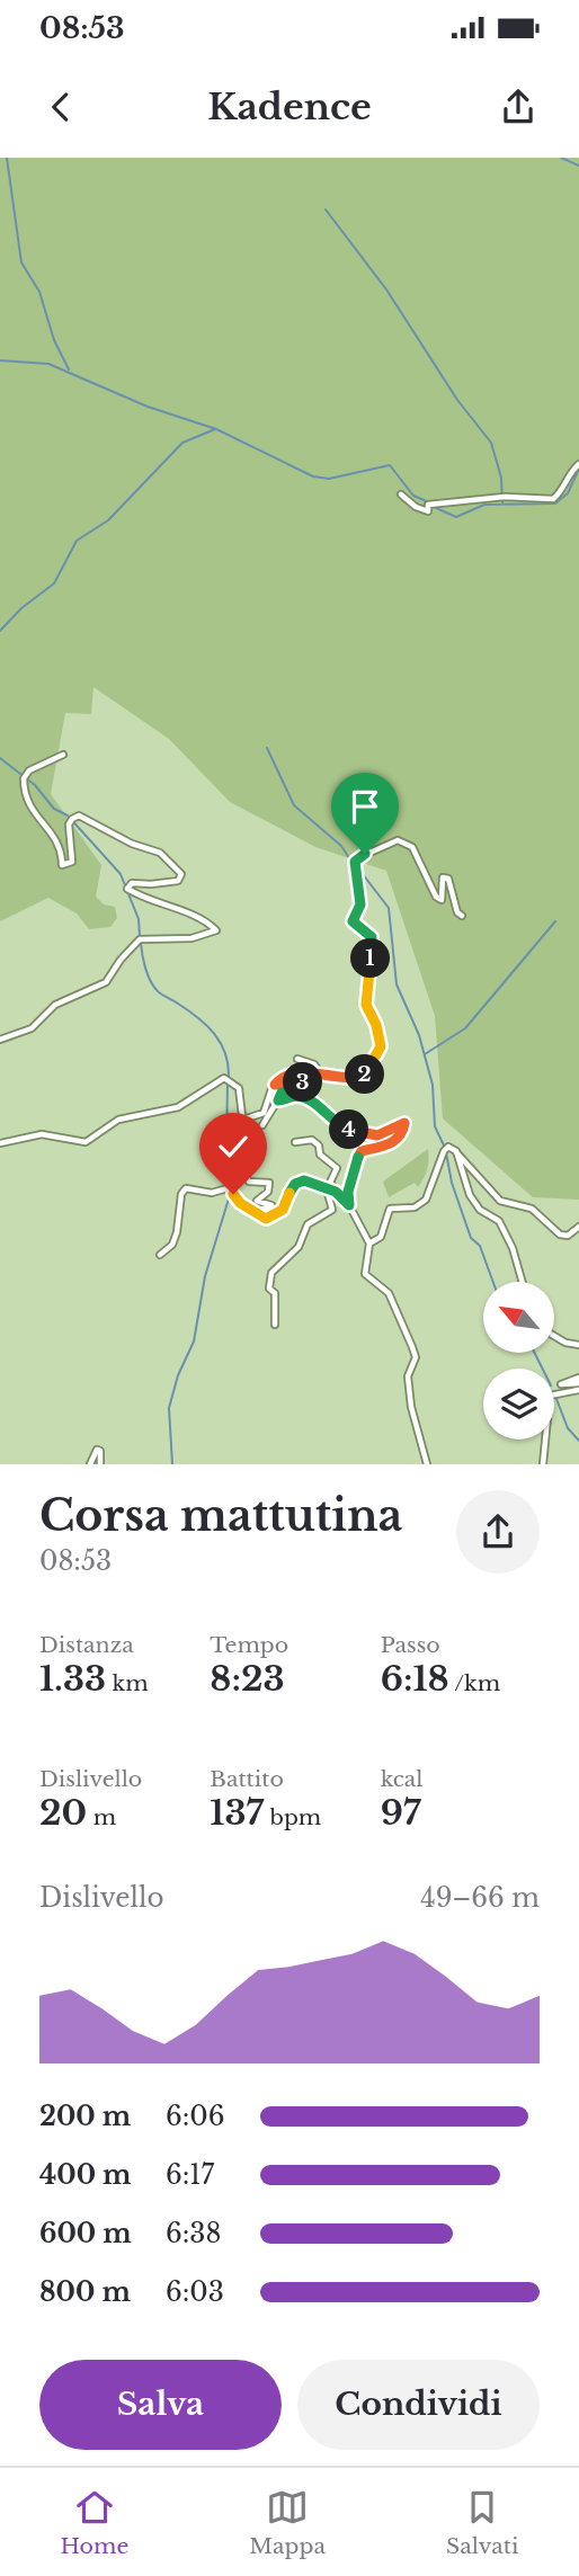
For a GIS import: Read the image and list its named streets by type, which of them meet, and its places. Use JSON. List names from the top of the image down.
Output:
{
  "north": "top left",
  "page": {
    "status": "08:53",
    "header": "Kadence",
    "pins": [
      "1",
      "2",
      "3",
      "4"
    ],
    "heading": ["Corsa mattutina", "08:53"],
    "stats": [
      ["Distanza", "1.33 km"],
      ["Tempo", "8:23"],
      ["Passo", "6:18 /km"],
      ["Dislivello", "20 m"],
      ["Battito", "137 bpm"],
      ["kcal", "97"]
    ],
    "chart": ["Dislivello", "49–66 m"],
    "list": [
      {
        "name": "200 m",
        "note": "6:06"
      },
      {
        "name": "400 m",
        "note": "6:17"
      },
      {
        "name": "600 m",
        "note": "6:38"
      },
      {
        "name": "800 m",
        "note": "6:03"
      }
    ],
    "buttons": ["Salva", "Condividi"],
    "tabs": ["Home", "Mappa", "Salvati"]
  }
}
